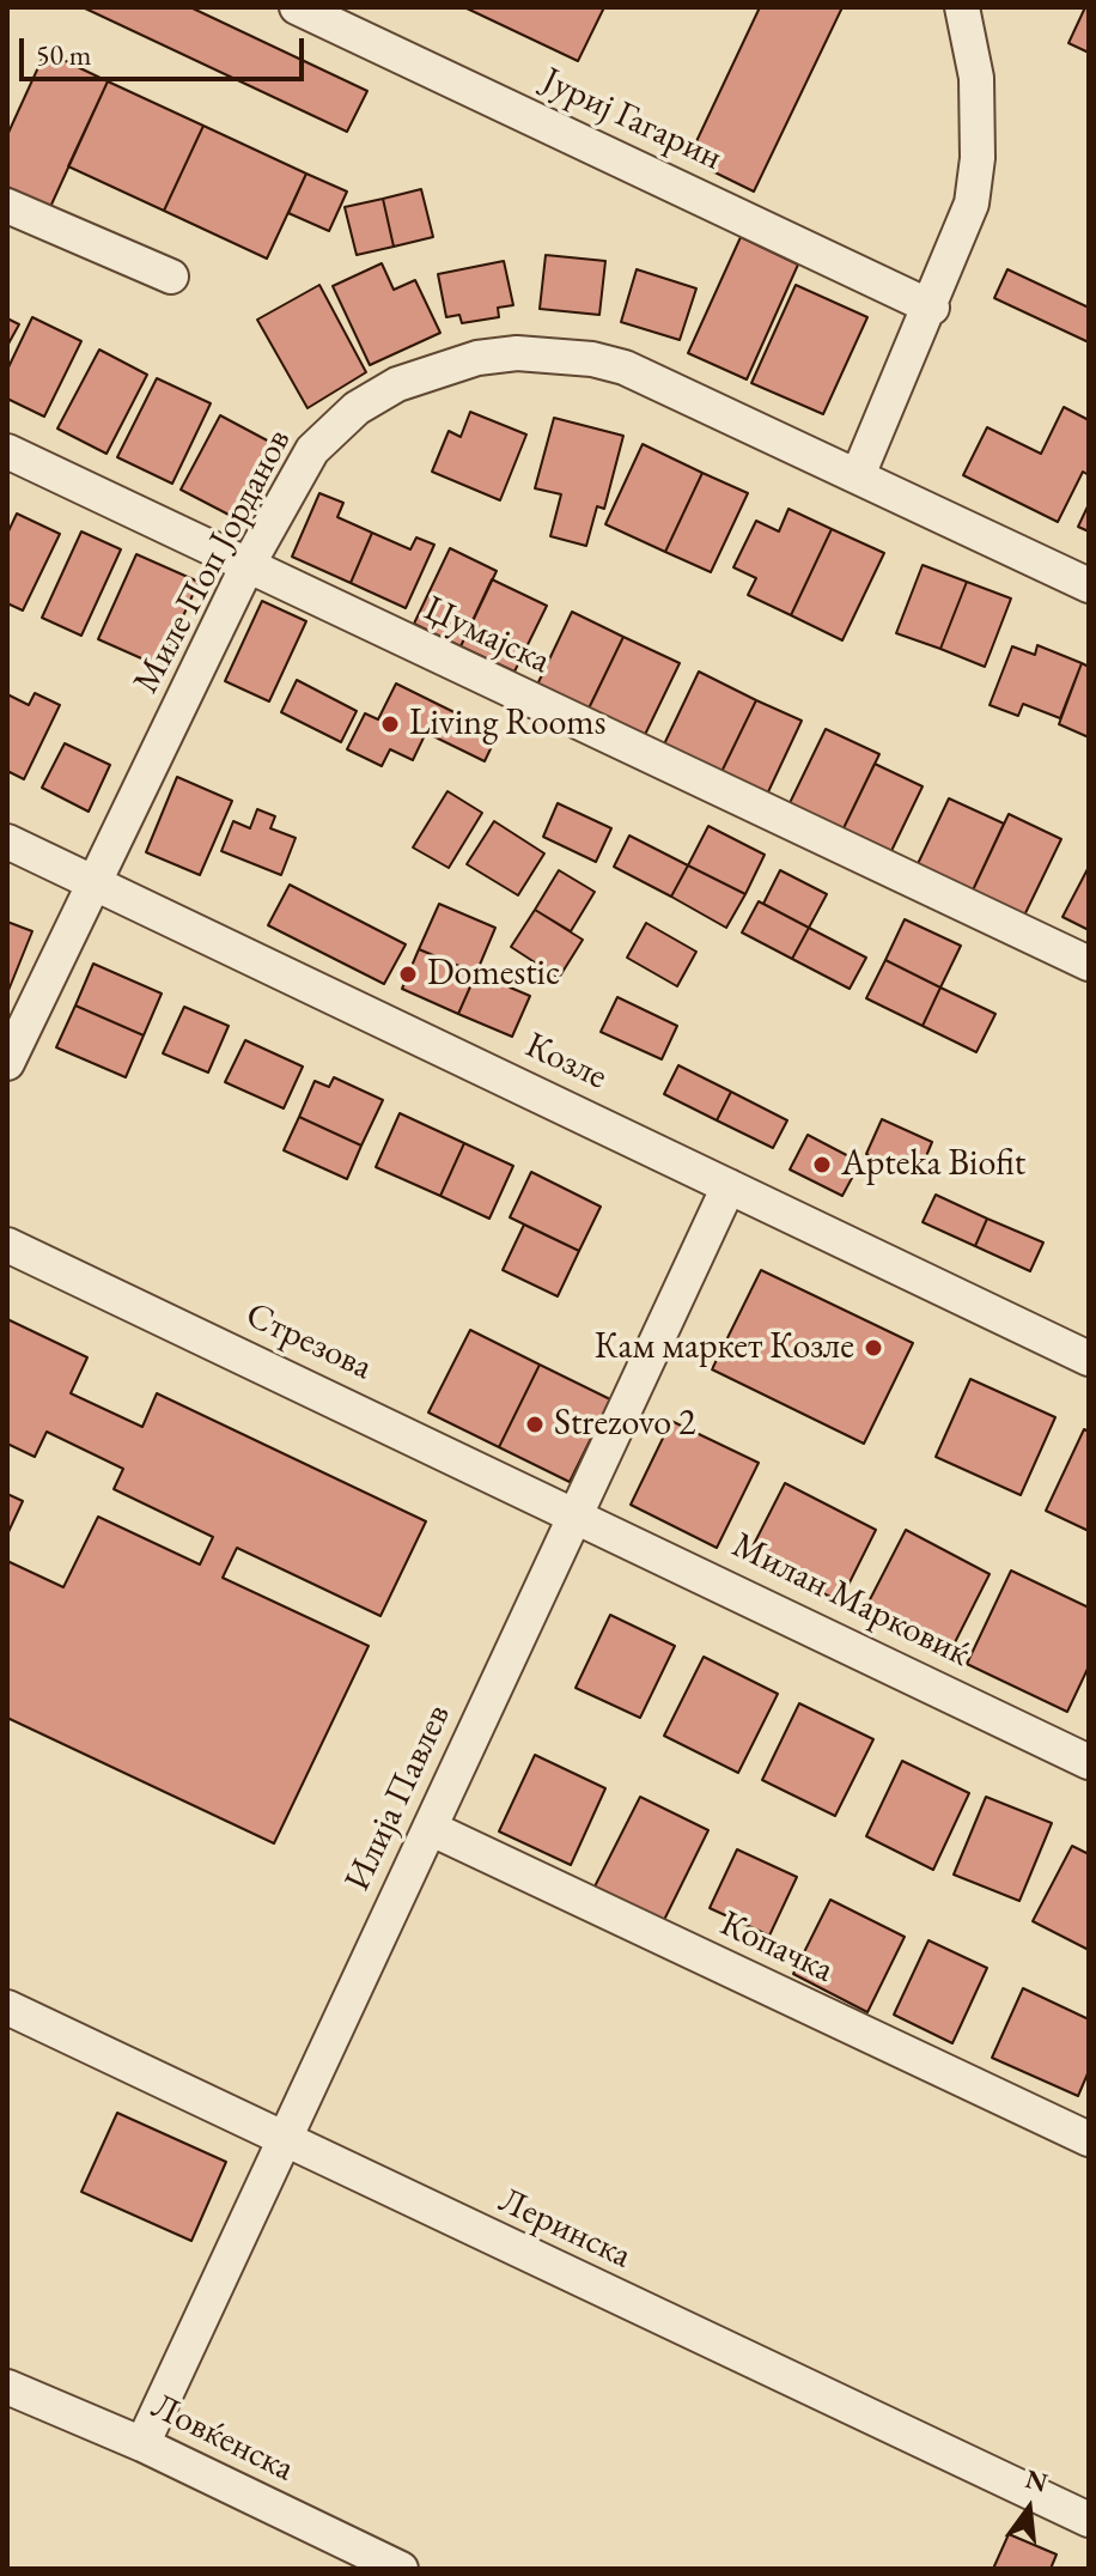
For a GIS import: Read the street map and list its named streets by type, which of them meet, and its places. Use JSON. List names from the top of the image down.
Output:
{
  "streets": {
    "street": [
      "Јуриј Гагарин",
      "Миле Поп Јорданов",
      "Џумајска",
      "Козле",
      "Стрезова",
      "Милан Марковиќ",
      "Илија Павлев",
      "Копачка",
      "Леринска",
      "Ловќенска"
    ]
  },
  "crossings": [
    ["Миле Поп Јорданов", "Џумајска"],
    ["Миле Поп Јорданов", "Козле"],
    ["Козле", "Илија Павлев"],
    ["Стрезова", "Милан Марковиќ"],
    ["Стрезова", "Илија Павлев"],
    ["Милан Марковиќ", "Илија Павлев"],
    ["Илија Павлев", "Копачка"],
    ["Илија Павлев", "Леринска"],
    ["Илија Павлев", "Ловќенска"]
  ],
  "places": [
    "Living Rooms",
    "Domestic",
    "Apteka Biofit",
    "Кам маркет Козле",
    "Strezovo 2"
  ],
  "scale_bar": "50 m",
  "north": "top"
}
